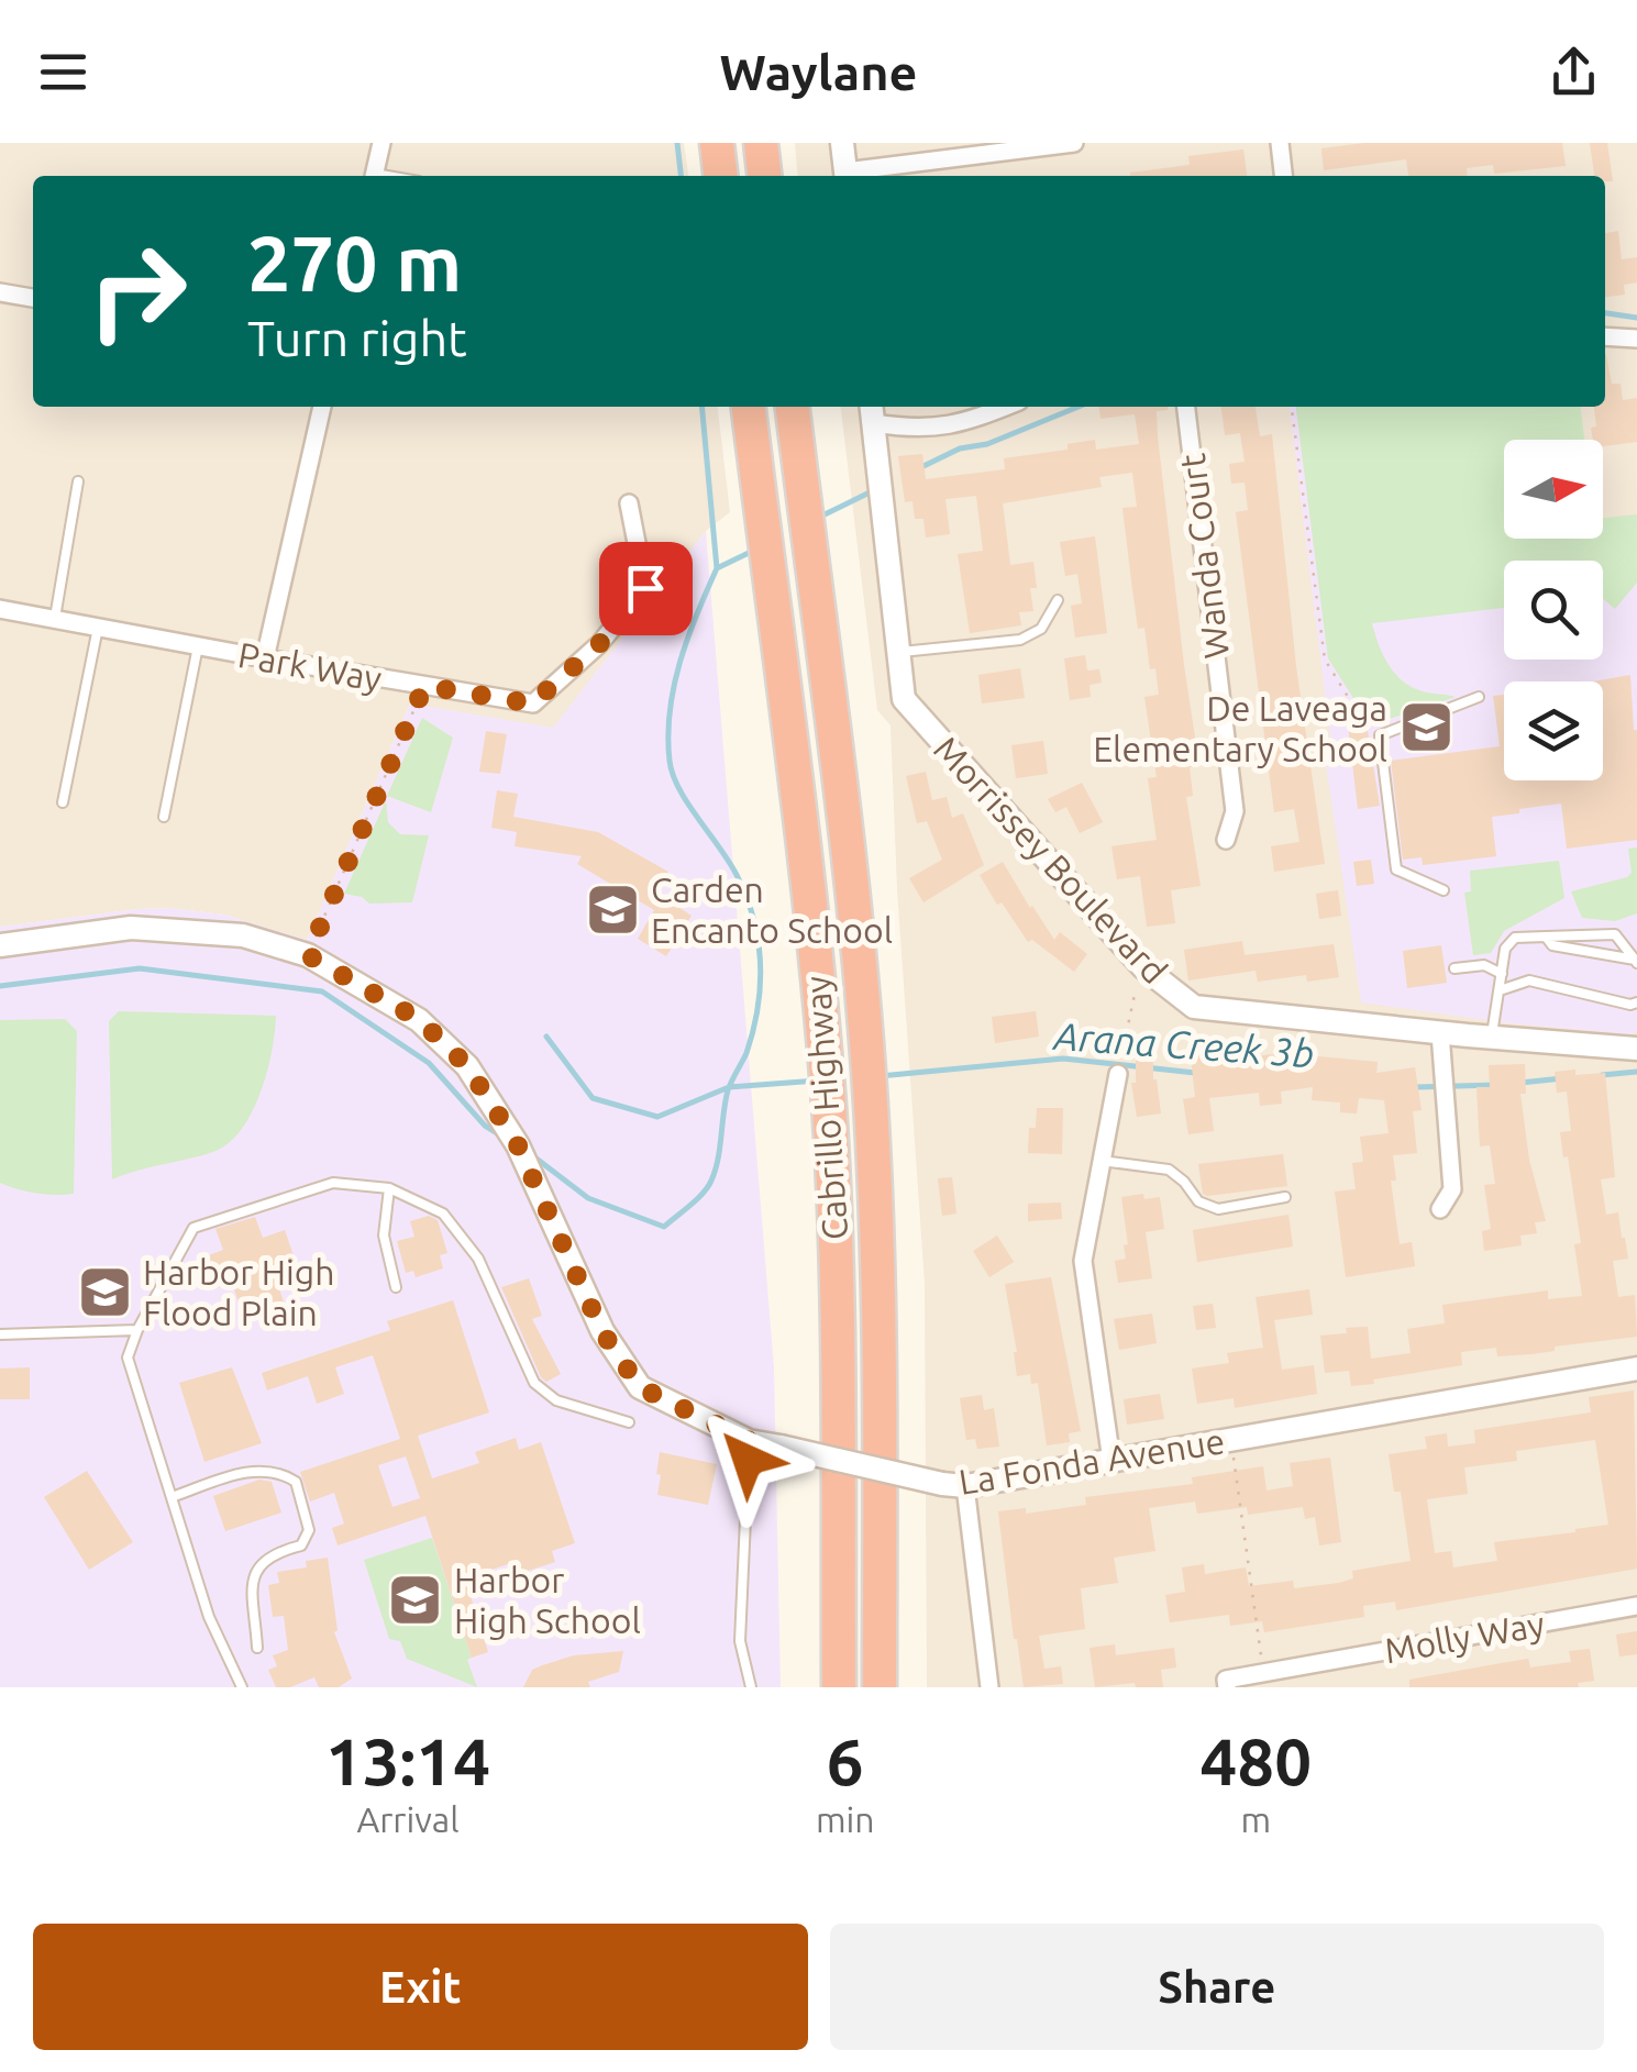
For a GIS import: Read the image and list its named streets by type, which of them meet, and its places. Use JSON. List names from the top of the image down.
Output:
{
  "streets": {
    "highway": ["Cabrillo Highway"],
    "street": [
      "Wanda Court",
      "Park Way",
      "Morrissey Boulevard",
      "La Fonda Avenue",
      "Molly Way"
    ]
  },
  "water": ["Arana Creek 3b"],
  "places": {
    "school or university": [
      "De Laveaga Elementary School",
      "Carden Encanto School",
      "Harbor High Flood Plain",
      "Harbor High School"
    ]
  },
  "north": "right",
  "page": {
    "header": "Waylane",
    "turn": ["270 m", "Turn right"],
    "eta": [
      "13:14",
      "Arrival",
      "6",
      "min",
      "480",
      "m"
    ],
    "buttons": ["Exit", "Share"]
  }
}
